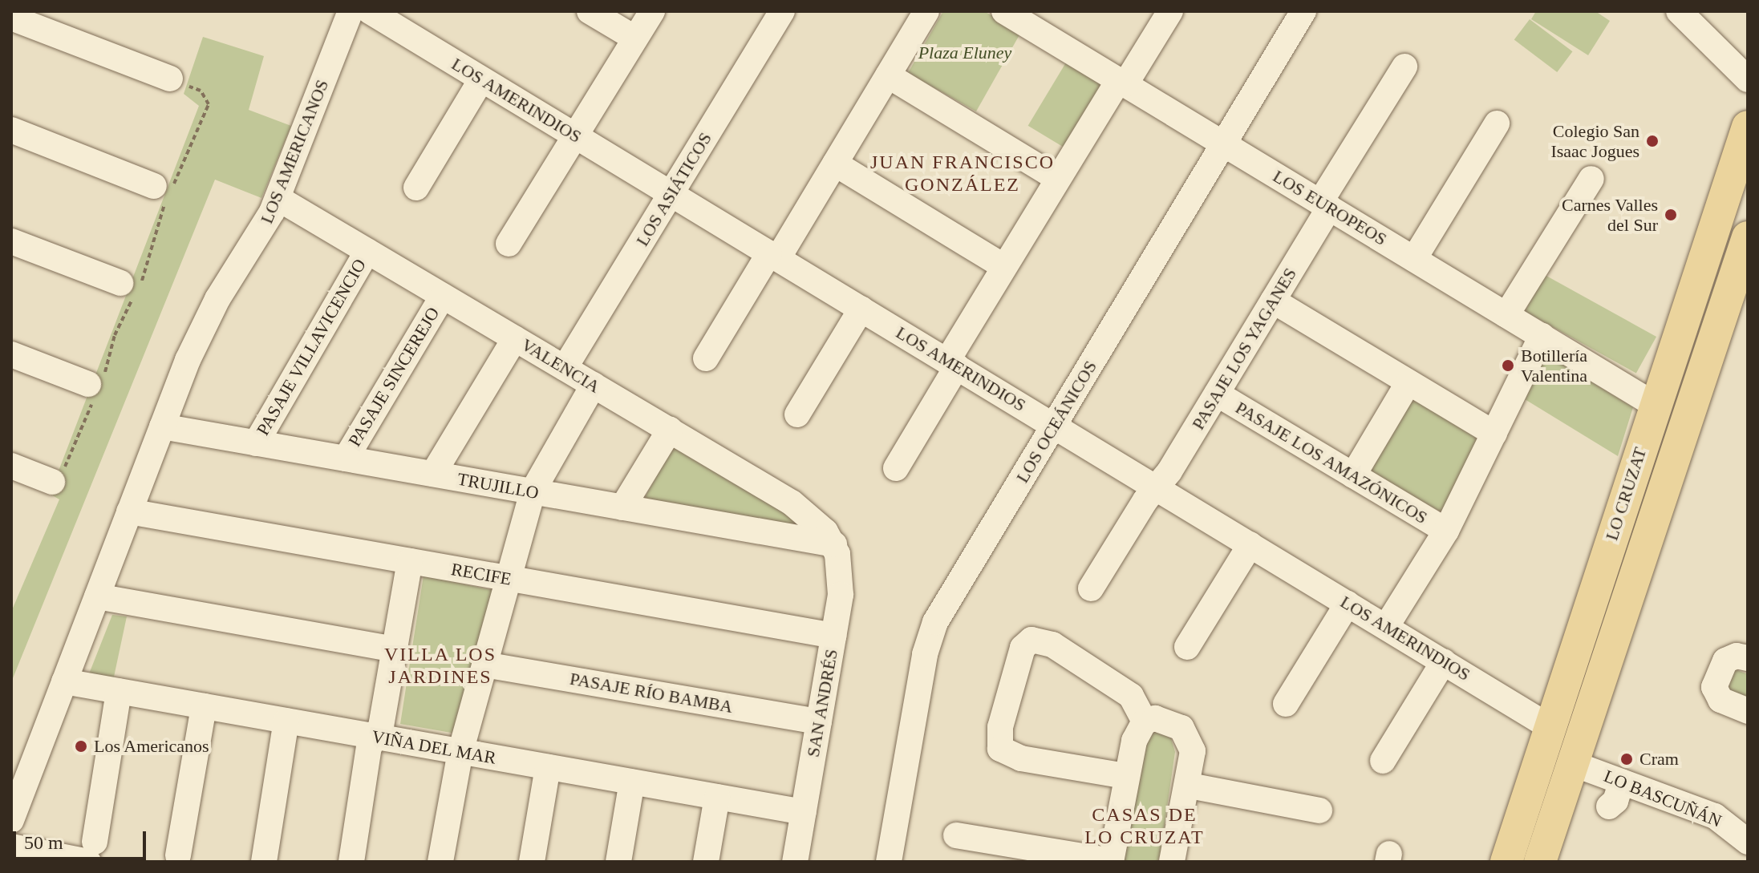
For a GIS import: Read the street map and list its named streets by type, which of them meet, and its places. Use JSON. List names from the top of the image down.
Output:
{
  "streets": {
    "main road": ["LO CRUZAT"],
    "street": [
      "LOS AMERINDIOS",
      "LOS AMERICANOS",
      "LOS ASIÁTICOS",
      "LOS EUROPEOS",
      "PASAJE VILLAVICENCIO",
      "PASAJE LOS YAGANES",
      "VALENCIA",
      "PASAJE SINCEREJO",
      "LOS OCEÁNICOS",
      "PASAJE LOS AMAZÓNICOS",
      "TRUJILLO",
      "RECIFE",
      "PASAJE RÍO BAMBA",
      "SAN ANDRÉS",
      "VIÑA DEL MAR",
      "LO BASCUÑÁN"
    ]
  },
  "crossings": [
    ["LOS AMERINDIOS", "LOS ASIÁTICOS"],
    ["LOS AMERINDIOS", "PASAJE LOS YAGANES"],
    ["LOS AMERINDIOS", "LOS OCEÁNICOS"],
    ["LOS AMERINDIOS", "LO CRUZAT"],
    ["LOS AMERICANOS", "VALENCIA"],
    ["LOS AMERICANOS", "TRUJILLO"],
    ["LOS AMERICANOS", "RECIFE"],
    ["LOS AMERICANOS", "VIÑA DEL MAR"],
    ["LOS ASIÁTICOS", "VALENCIA"],
    ["LOS EUROPEOS", "PASAJE LOS YAGANES"],
    ["LOS EUROPEOS", "LOS OCEÁNICOS"],
    ["LOS EUROPEOS", "LO CRUZAT"],
    ["PASAJE VILLAVICENCIO", "VALENCIA"],
    ["PASAJE VILLAVICENCIO", "TRUJILLO"],
    ["PASAJE LOS YAGANES", "PASAJE LOS AMAZÓNICOS"],
    ["VALENCIA", "PASAJE SINCEREJO"],
    ["VALENCIA", "TRUJILLO"],
    ["VALENCIA", "SAN ANDRÉS"],
    ["PASAJE SINCEREJO", "TRUJILLO"],
    ["TRUJILLO", "SAN ANDRÉS"],
    ["LO CRUZAT", "LO BASCUÑÁN"],
    ["RECIFE", "SAN ANDRÉS"],
    ["PASAJE RÍO BAMBA", "SAN ANDRÉS"],
    ["SAN ANDRÉS", "VIÑA DEL MAR"]
  ],
  "districts": ["JUAN FRANCISCO GONZÁLEZ", "VILLA LOS JARDINES", "CASAS DE LO CRUZAT"],
  "parks": ["Plaza Eluney"],
  "places": [
    "Colegio San Isaac Jogues",
    "Carnes Valles del Sur",
    "Botillería Valentina",
    "Los Americanos",
    "Cram"
  ],
  "scale_bar": "50 m"
}
